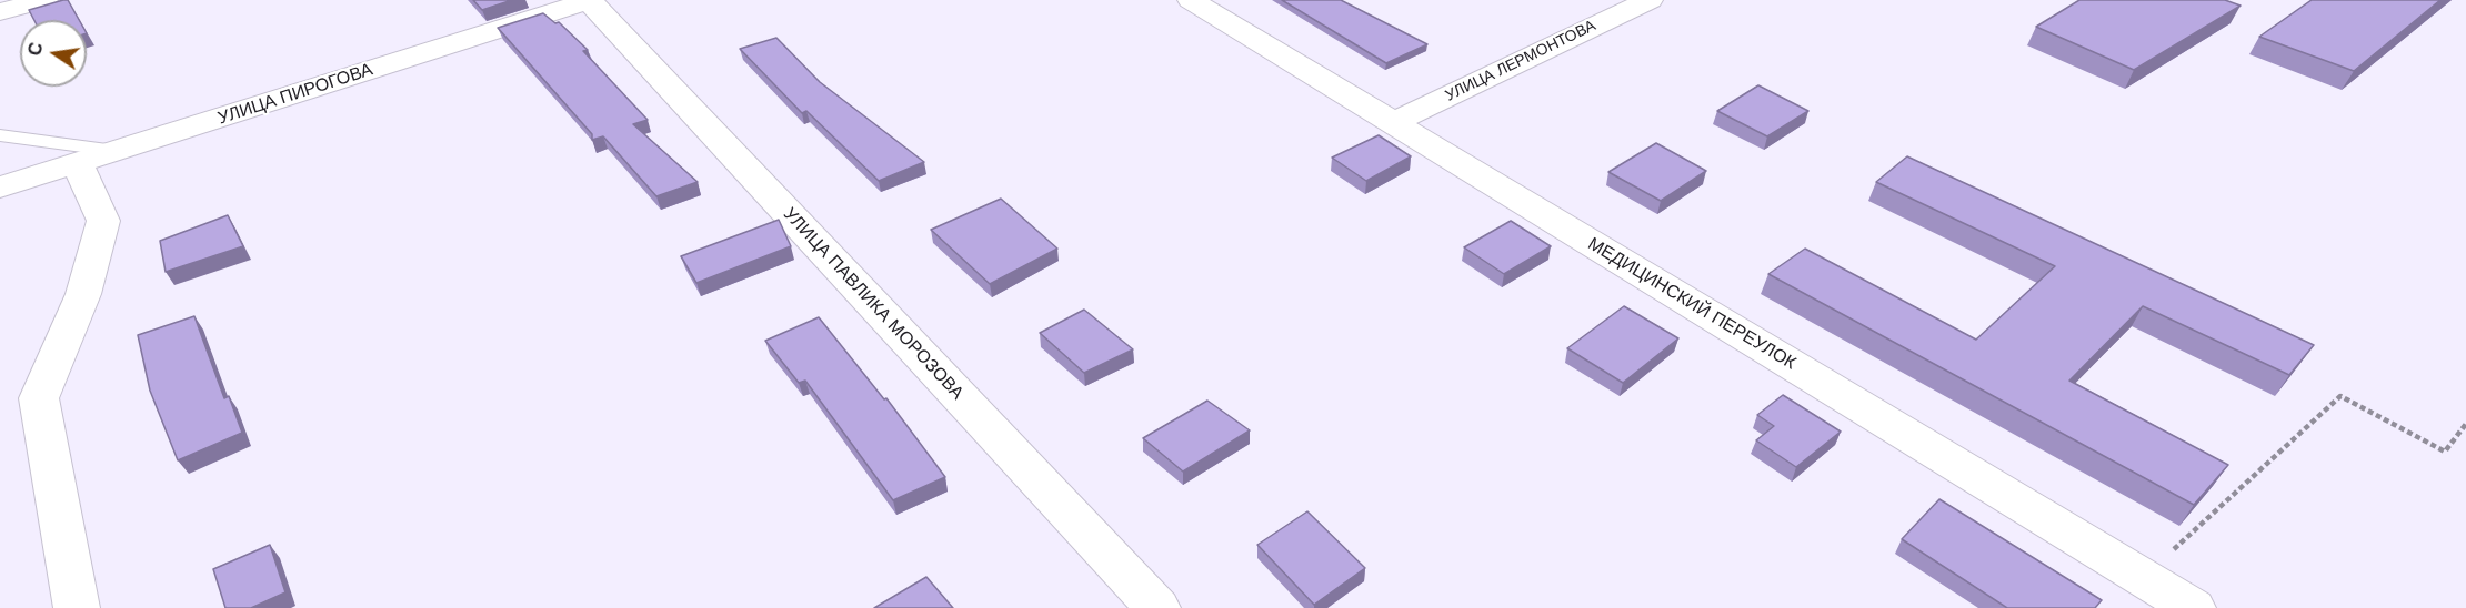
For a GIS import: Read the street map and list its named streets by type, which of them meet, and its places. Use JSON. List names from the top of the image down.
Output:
{
  "streets": {
    "street": [
      "УЛИЦА ЛЕРМОНТОВА",
      "УЛИЦА ПИРОГОВА",
      "УЛИЦА ПАВЛИКА МОРОЗОВА",
      "МЕДИЦИНСКИЙ ПЕРЕУЛОК"
    ]
  },
  "crossings": [
    ["УЛИЦА ЛЕРМОНТОВА", "МЕДИЦИНСКИЙ ПЕРЕУЛОК"],
    ["УЛИЦА ПИРОГОВА", "УЛИЦА ПАВЛИКА МОРОЗОВА"]
  ],
  "north": "left"
}
